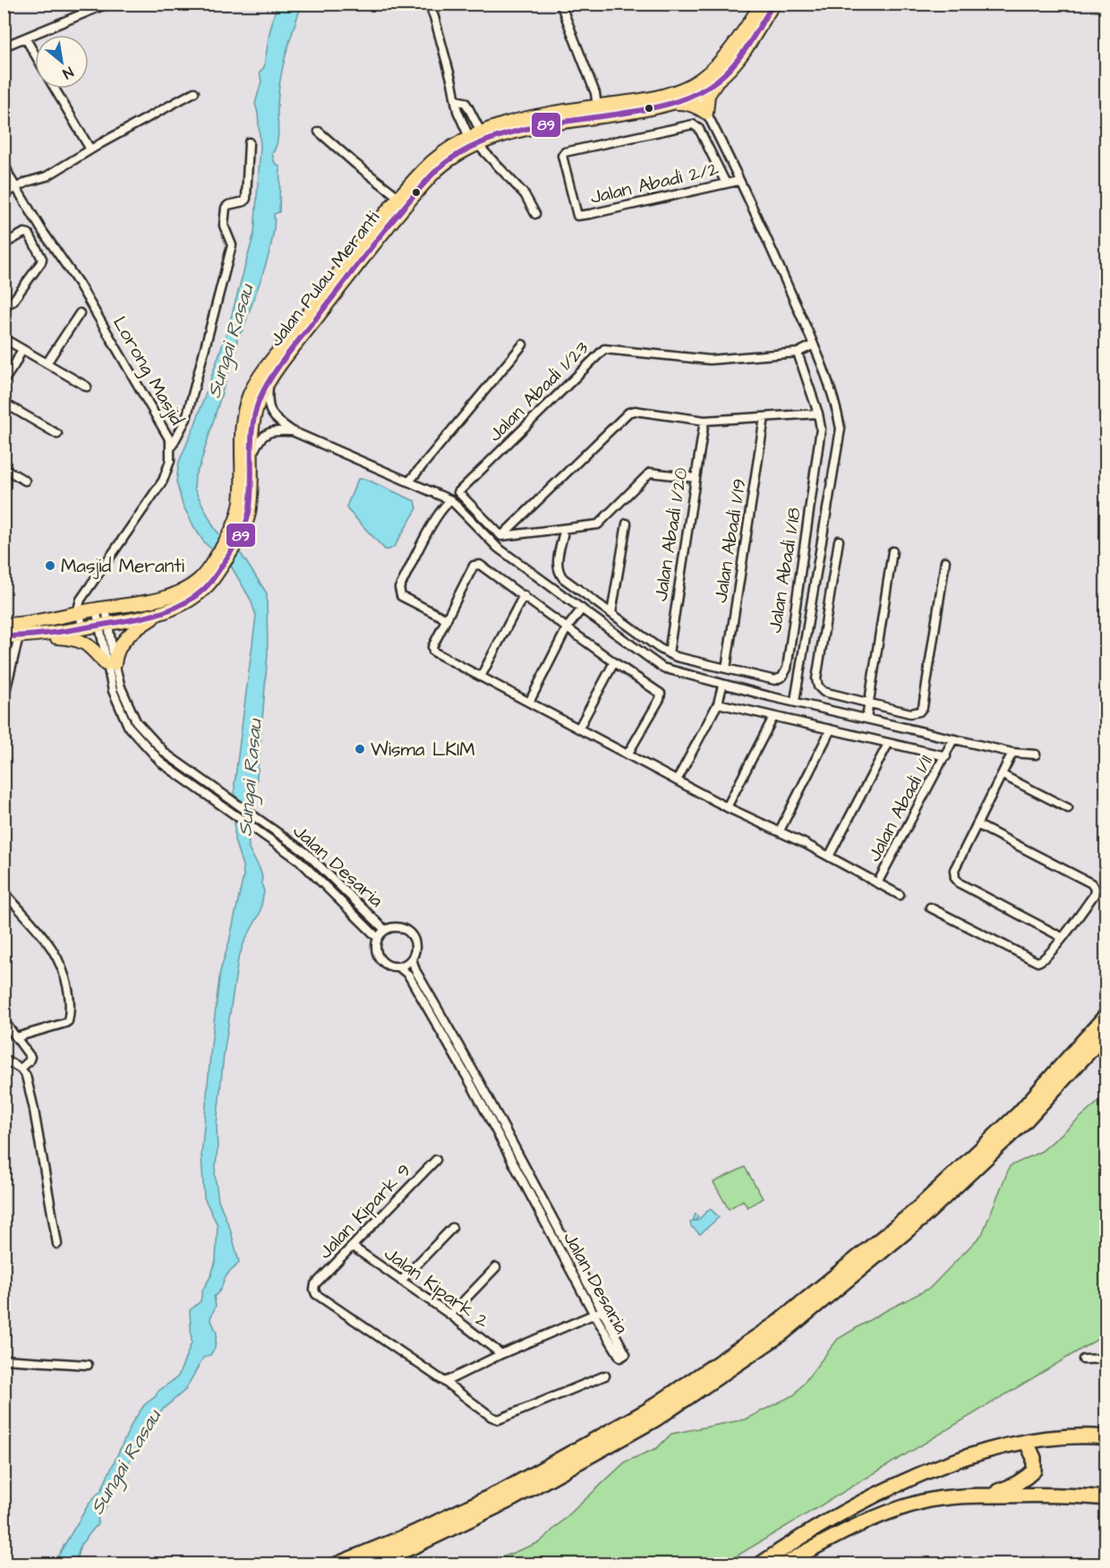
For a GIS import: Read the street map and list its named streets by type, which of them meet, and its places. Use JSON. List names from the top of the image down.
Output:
{
  "streets": {
    "main road": ["Jalan Pulau Meranti"],
    "street": [
      "Jalan Abadi 2/2",
      "Lorong Masjid",
      "Jalan Abadi 1/23",
      "Jalan Abadi 1/20",
      "Jalan Abadi 1/19",
      "Jalan Abadi 1/18",
      "Jalan Abadi 1/11",
      "Jalan Desaria",
      "Jalan Kipark 9",
      "Jalan Kipark 2"
    ]
  },
  "crossings": [
    ["Jalan Pulau Meranti", "Lorong Masjid"],
    ["Jalan Pulau Meranti", "Jalan Desaria"],
    ["Jalan Abadi 1/23", "Jalan Abadi 1/18"],
    ["Jalan Abadi 1/20", "Jalan Abadi 1/18"],
    ["Jalan Abadi 1/19", "Jalan Abadi 1/18"],
    ["Jalan Kipark 9", "Jalan Kipark 2"]
  ],
  "water": ["Sungai Rasau"],
  "places": ["Masjid Meranti", "Wisma LKIM"],
  "lines": ["transit line 89"],
  "north": "bottom right"
}
